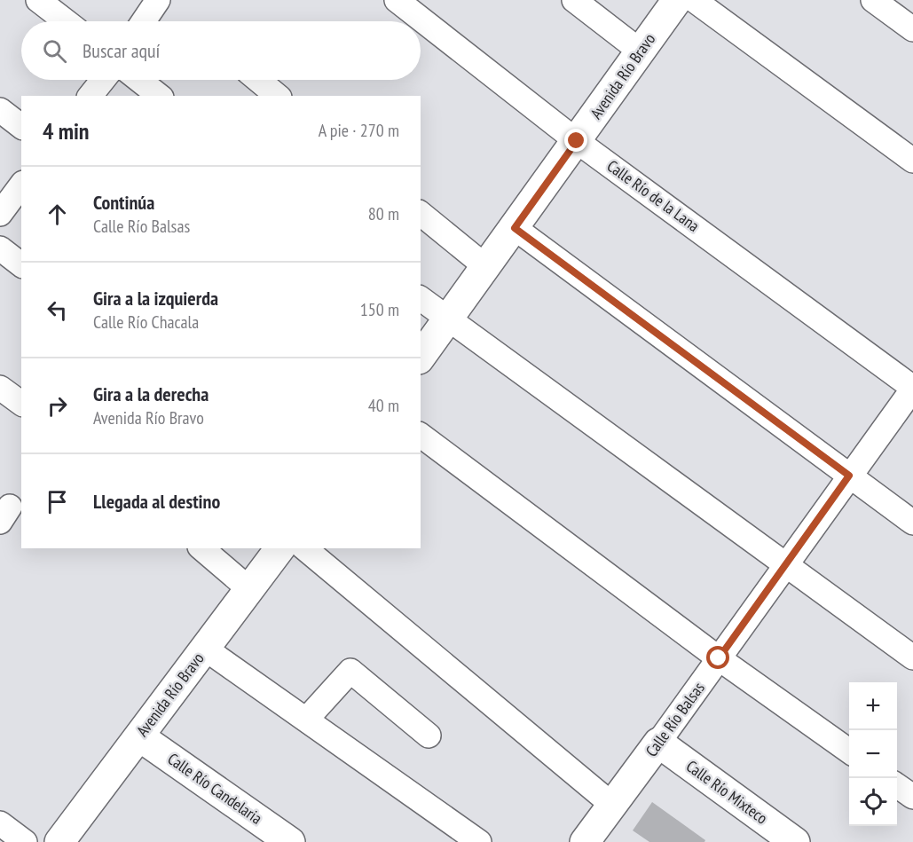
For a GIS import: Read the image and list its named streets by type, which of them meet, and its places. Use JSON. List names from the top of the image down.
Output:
{
  "streets": {
    "main road": [
      "Avenida Río Bravo",
      "Calle Río Balsas",
      "Calle Río Candelaria",
      "Calle Río Mixteco"
    ],
    "street": ["Calle Río de la Lana"]
  },
  "crossings": [
    ["Avenida Río Bravo", "Calle Río de la Lana"],
    ["Avenida Río Bravo", "Calle Río Candelaria"],
    ["Calle Río de la Lana", "Calle Río Balsas"],
    ["Calle Río Balsas", "Calle Río Mixteco"]
  ],
  "page": {
    "search": "Buscar aquí",
    "heading": ["4 min", "A pie · 270 m"],
    "list": [
      ["Continúa", "Calle Río Balsas", "80 m"],
      ["Gira a la izquierda", "Calle Río Chacala", "150 m"],
      ["Gira a la derecha", "Avenida Río Bravo", "40 m"],
      "Llegada al destino"
    ],
    "map_buttons": ["+", "−"]
  }
}
